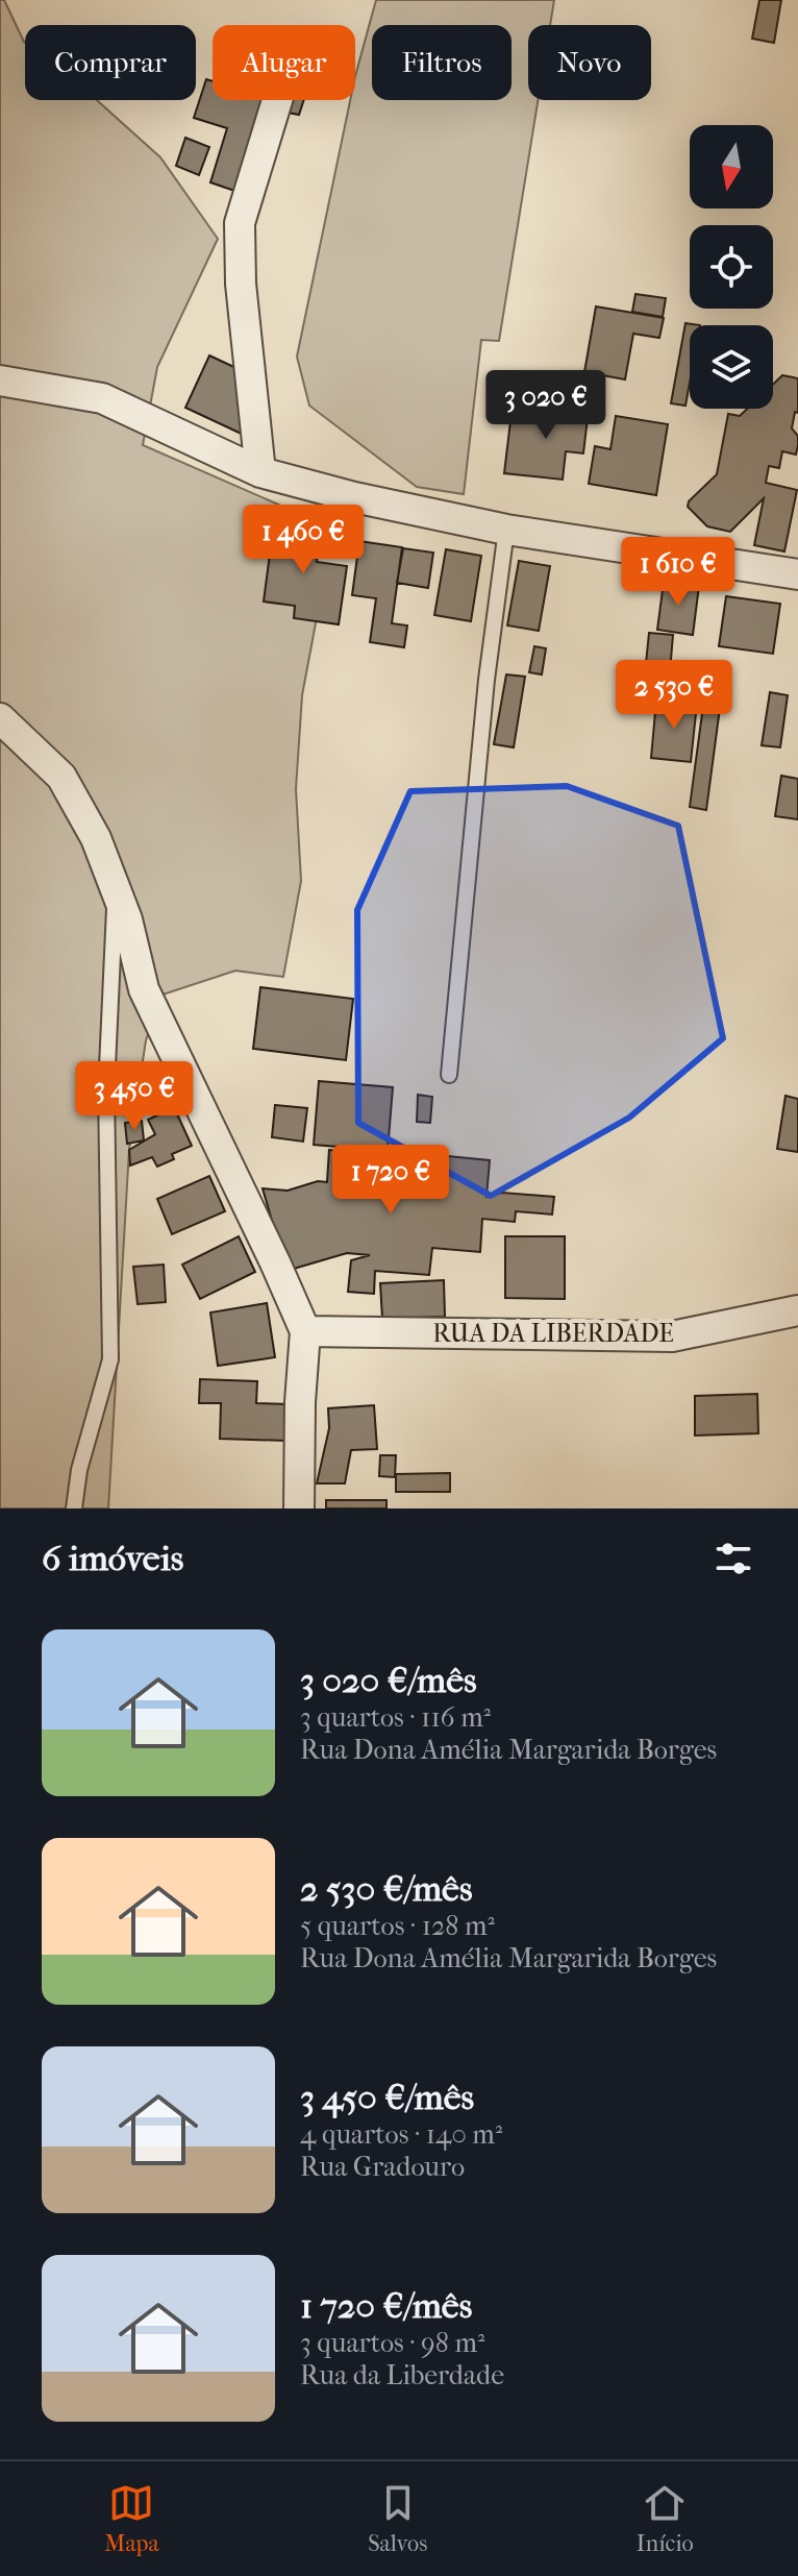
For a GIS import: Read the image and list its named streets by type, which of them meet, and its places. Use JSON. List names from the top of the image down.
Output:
{
  "streets": {
    "street": ["RUA DA LIBERDADE"]
  },
  "north": "bottom",
  "page": {
    "chip": [
      "Comprar",
      "Alugar",
      "Filtros",
      "Novo"
    ],
    "price": [
      "3 020 €",
      "1 460 €",
      "1 610 €",
      "2 530 €",
      "3 450 €",
      "1 720 €"
    ],
    "heading": "6 imóveis",
    "list": [
      {
        "name": "3 020 €/mês",
        "note": "3 quartos · 116 m² · Rua Dona Amélia Margarida Borges"
      },
      {
        "name": "2 530 €/mês",
        "note": "5 quartos · 128 m² · Rua Dona Amélia Margarida Borges"
      },
      {
        "name": "3 450 €/mês",
        "note": "4 quartos · 140 m² · Rua Gradouro"
      },
      {
        "name": "1 720 €/mês",
        "note": "3 quartos · 98 m² · Rua da Liberdade"
      }
    ],
    "tabs": ["Mapa", "Salvos", "Início"]
  }
}
